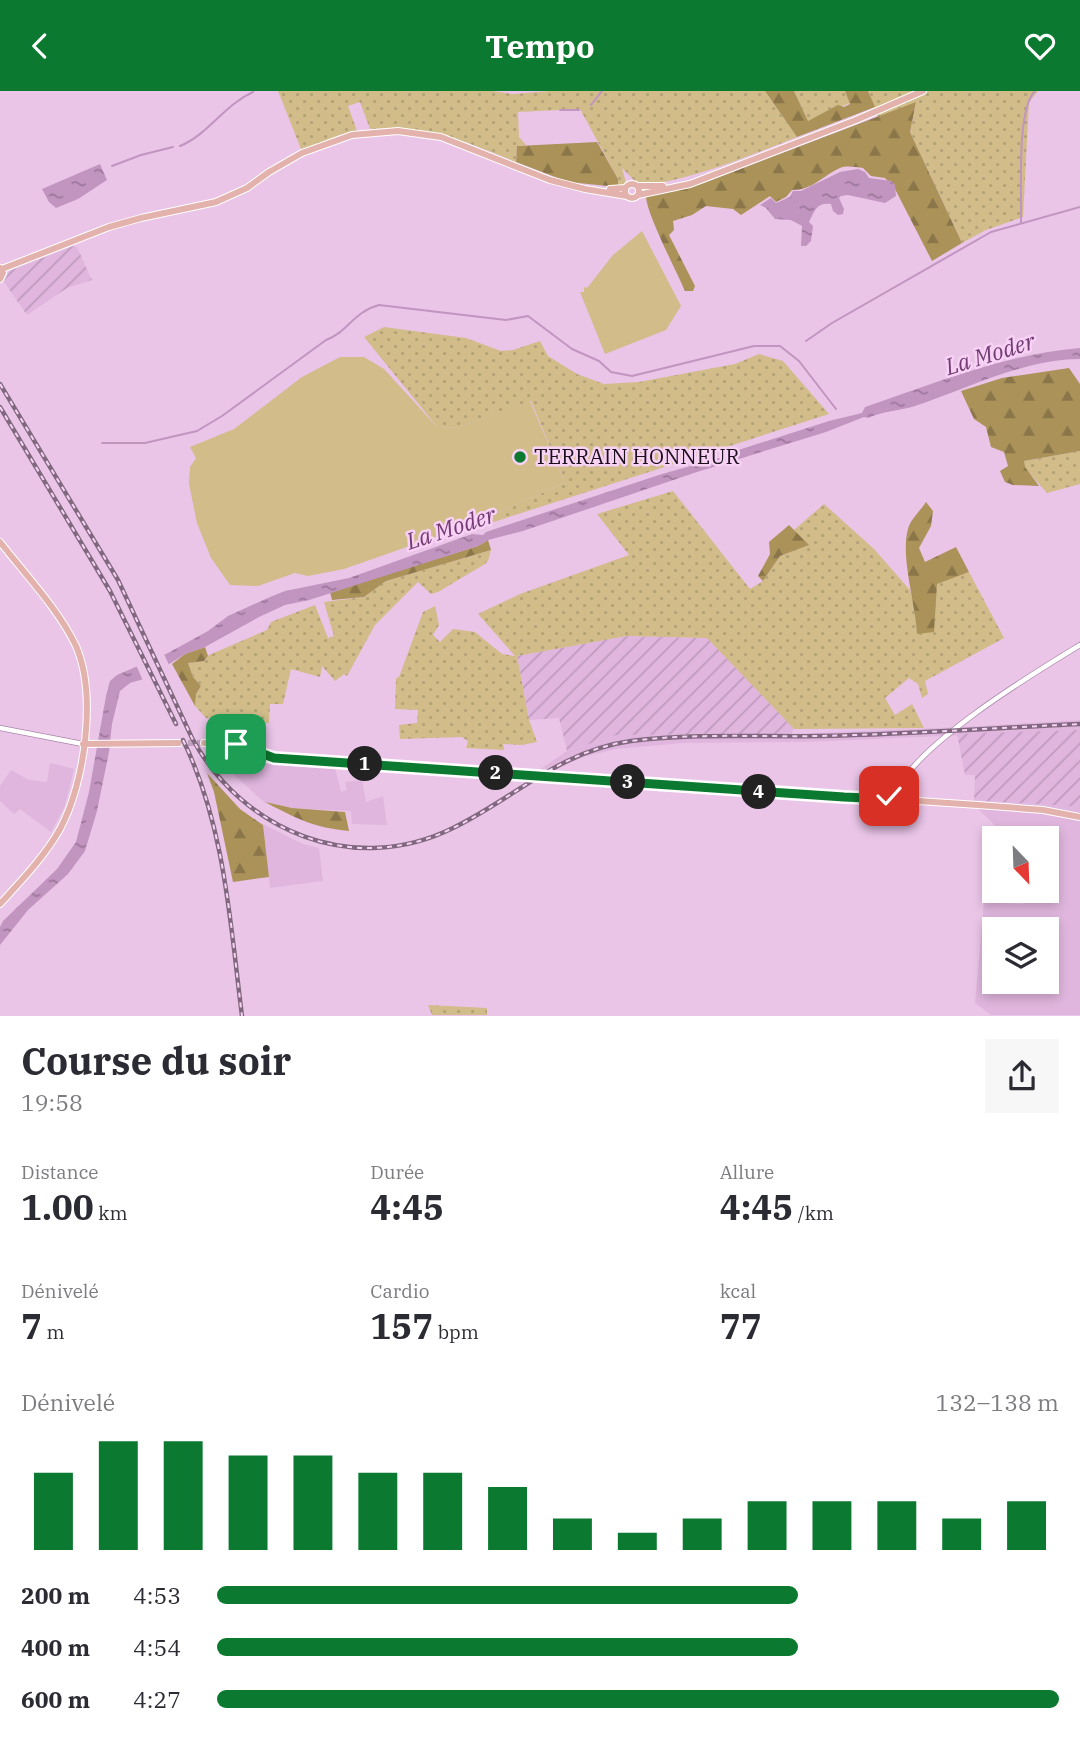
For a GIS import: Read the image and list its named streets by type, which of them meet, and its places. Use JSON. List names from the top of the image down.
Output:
{
  "water": ["La Moder"],
  "places": ["TERRAIN HONNEUR"],
  "north": "bottom right",
  "page": {
    "header": "Tempo",
    "pins": [
      "1",
      "2",
      "3",
      "4"
    ],
    "heading": ["Course du soir", "19:58"],
    "stats": [
      ["Distance", "1.00 km"],
      ["Durée", "4:45"],
      ["Allure", "4:45 /km"],
      ["Dénivelé", "7 m"],
      ["Cardio", "157 bpm"],
      ["kcal", "77"]
    ],
    "chart": ["Dénivelé", "132–138 m"],
    "list": [
      {
        "name": "200 m",
        "note": "4:53"
      },
      {
        "name": "400 m",
        "note": "4:54"
      },
      {
        "name": "600 m",
        "note": "4:27"
      }
    ]
  }
}
